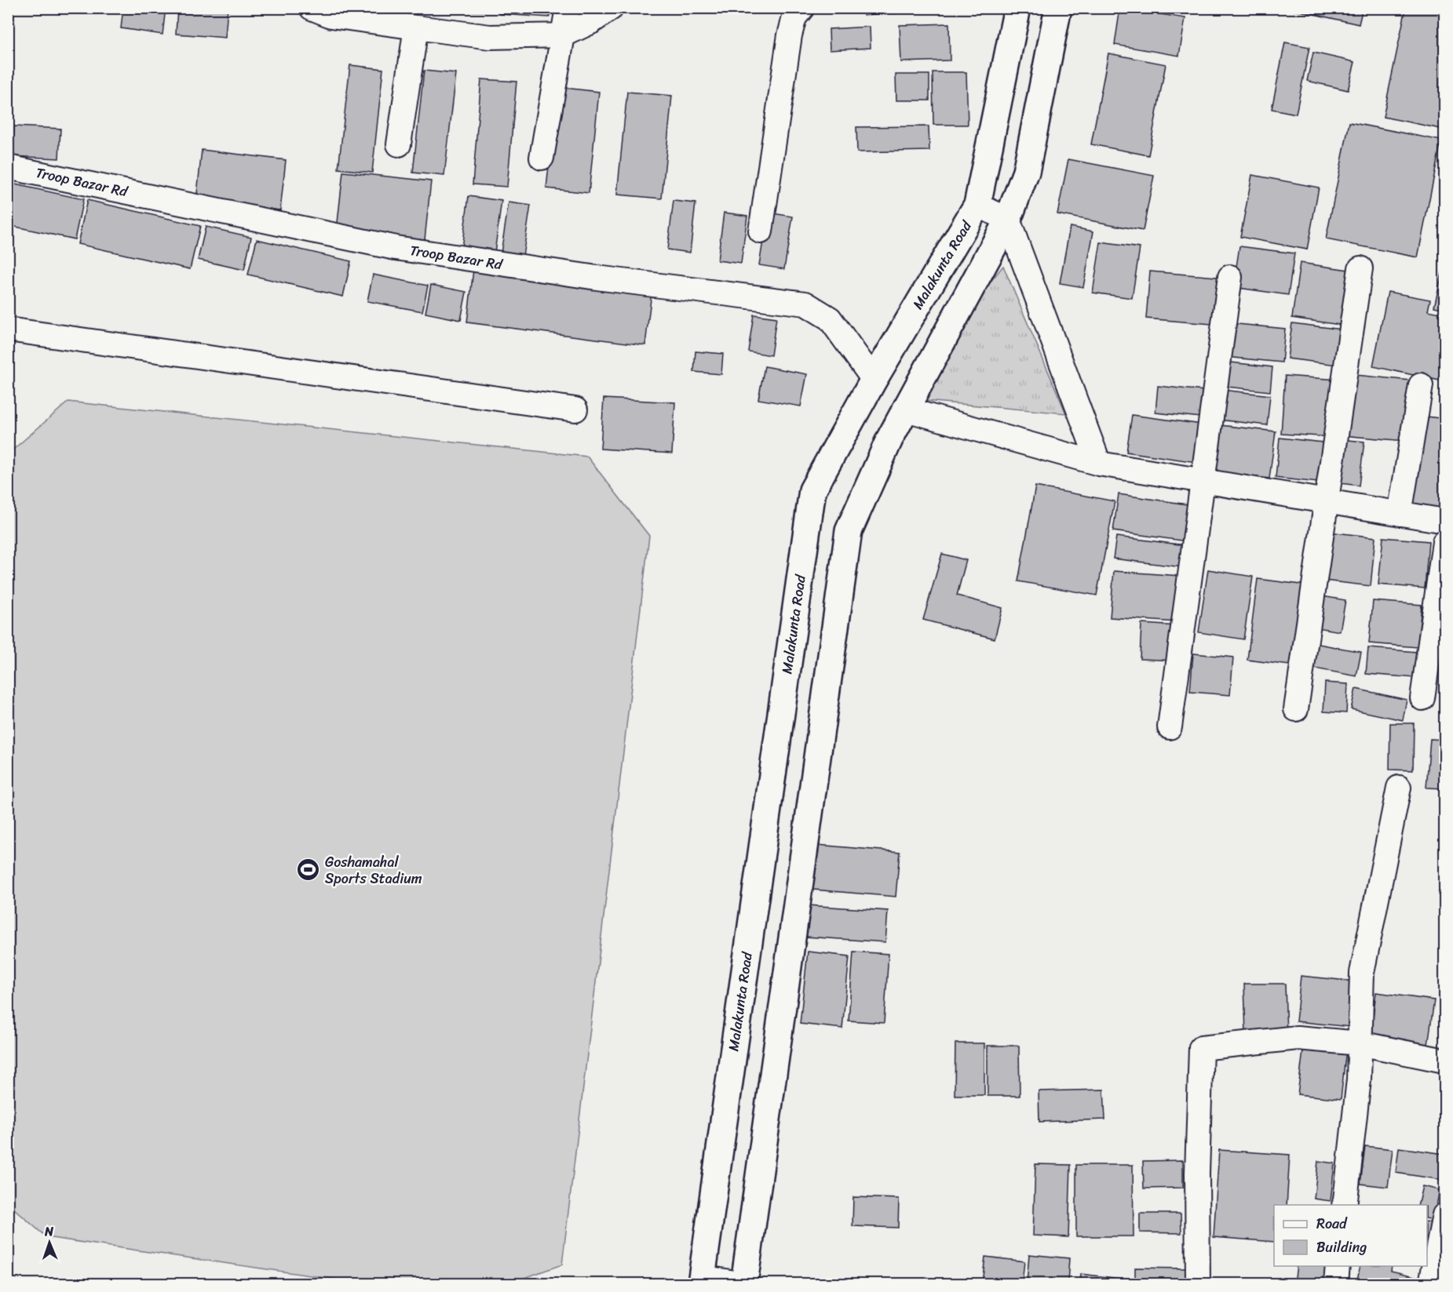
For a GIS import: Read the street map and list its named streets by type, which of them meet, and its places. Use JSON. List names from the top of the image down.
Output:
{
  "streets": {
    "main road": ["Malakunta Road"],
    "street": ["Troop Bazar Rd"]
  },
  "crossings": [
    ["Troop Bazar Rd", "Malakunta Road"]
  ],
  "places": {
    "sports": ["Goshamahal Sports Stadium"]
  },
  "legend": ["Road", "Building"],
  "north": "top"
}
